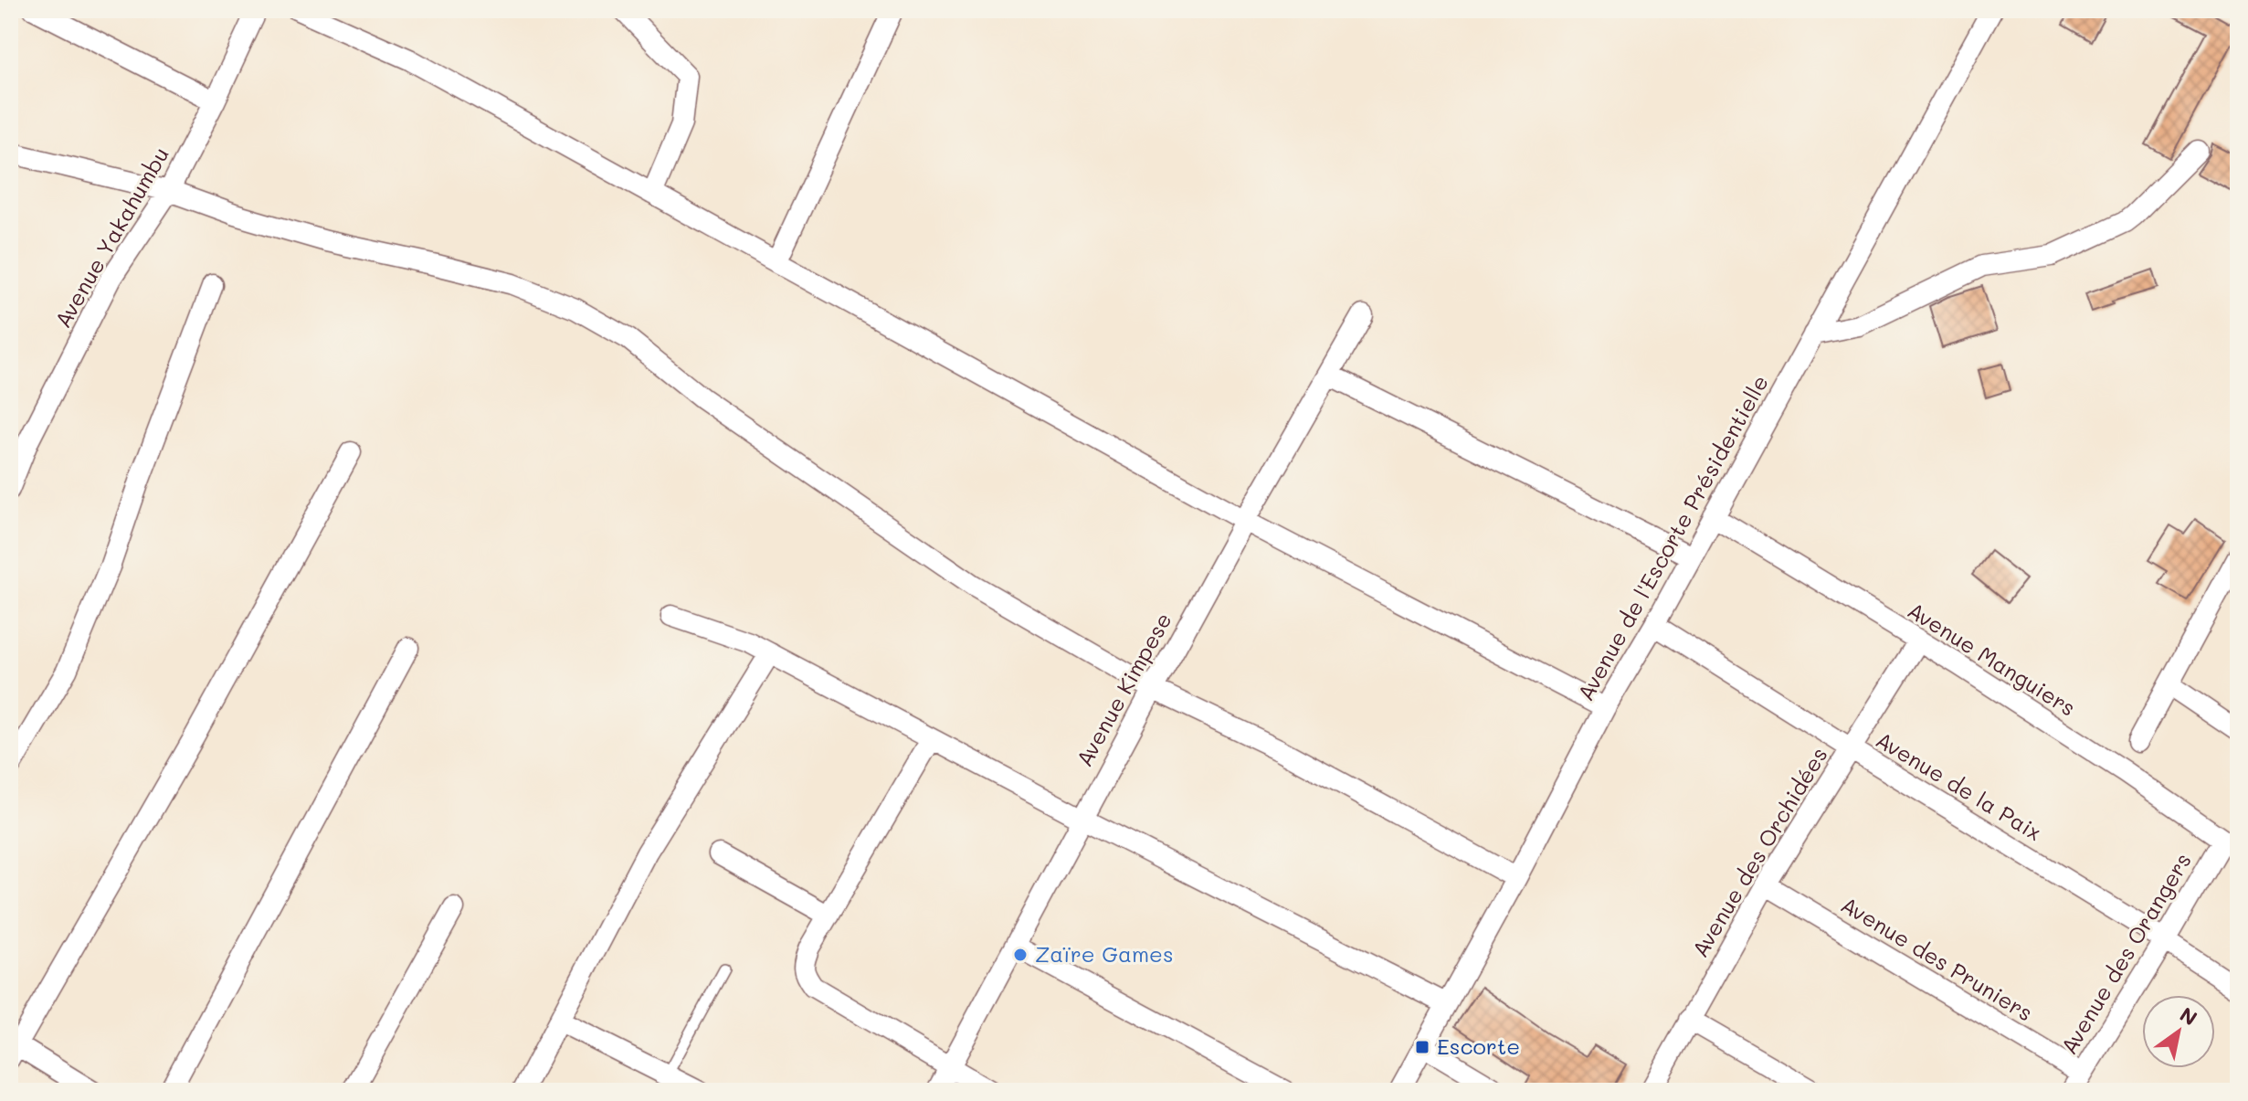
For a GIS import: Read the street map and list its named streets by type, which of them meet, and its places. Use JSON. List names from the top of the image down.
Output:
{
  "streets": {
    "street": [
      "Avenue Yakahumbu",
      "Avenue de l'Escorte Présidentielle",
      "Avenue Manguiers",
      "Avenue Kimpese",
      "Avenue de la Paix",
      "Avenue des Orchidées",
      "Avenue des Orangers",
      "Avenue des Pruniers"
    ]
  },
  "crossings": [
    ["Avenue de l'Escorte Présidentielle", "Avenue Manguiers"],
    ["Avenue de l'Escorte Présidentielle", "Avenue de la Paix"],
    ["Avenue Manguiers", "Avenue des Orchidées"],
    ["Avenue Manguiers", "Avenue des Orangers"],
    ["Avenue de la Paix", "Avenue des Orchidées"],
    ["Avenue de la Paix", "Avenue des Orangers"],
    ["Avenue des Orchidées", "Avenue des Pruniers"],
    ["Avenue des Orangers", "Avenue des Pruniers"]
  ],
  "places": {
    "other": ["Zaïre Games"],
    "transit": ["Escorte"]
  },
  "north": "top right"
}
